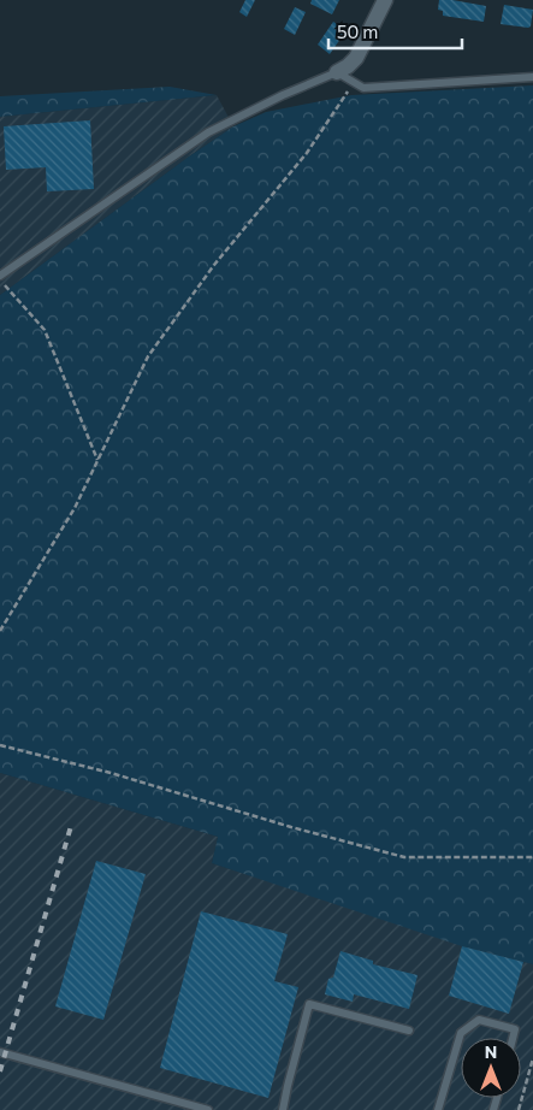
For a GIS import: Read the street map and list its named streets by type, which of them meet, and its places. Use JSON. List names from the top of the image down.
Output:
{
  "scale_bar": "50 m",
  "north": "top"
}
